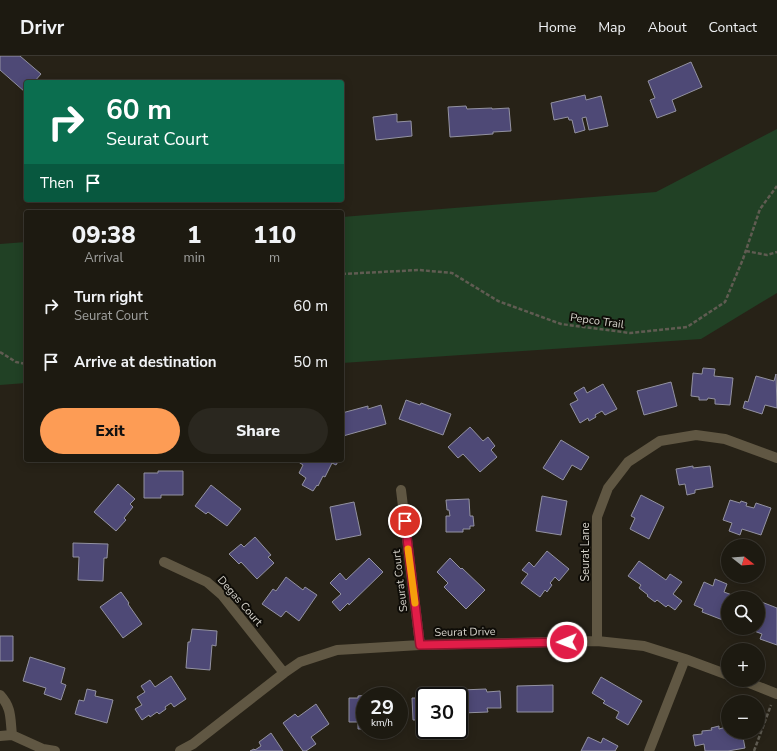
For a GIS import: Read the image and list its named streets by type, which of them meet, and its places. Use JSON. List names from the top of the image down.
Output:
{
  "streets": {
    "street": [
      "Seurat Lane",
      "Seurat Court",
      "Degas Court",
      "Seurat Drive"
    ],
    "path": ["Pepco Trail"]
  },
  "crossings": [
    ["Seurat Lane", "Seurat Drive"],
    ["Seurat Court", "Seurat Drive"],
    ["Degas Court", "Seurat Drive"]
  ],
  "north": "right",
  "page": {
    "header": "Drivr",
    "nav": [
      "Home",
      "Map",
      "About",
      "Contact"
    ],
    "turn": ["60 m", "Seurat Court"],
    "then": "Then",
    "eta": [
      "09:38",
      "Arrival",
      "1",
      "min",
      "110",
      "m"
    ],
    "list": [
      {
        "name": "Turn right",
        "note": "Seurat Court",
        "value": "60 m"
      },
      {
        "name": "Arrive at destination",
        "value": "50 m"
      }
    ],
    "buttons": ["Exit", "Share"],
    "map_buttons": ["+", "−"],
    "speed": "29 km/h",
    "limit": "30"
  }
}
